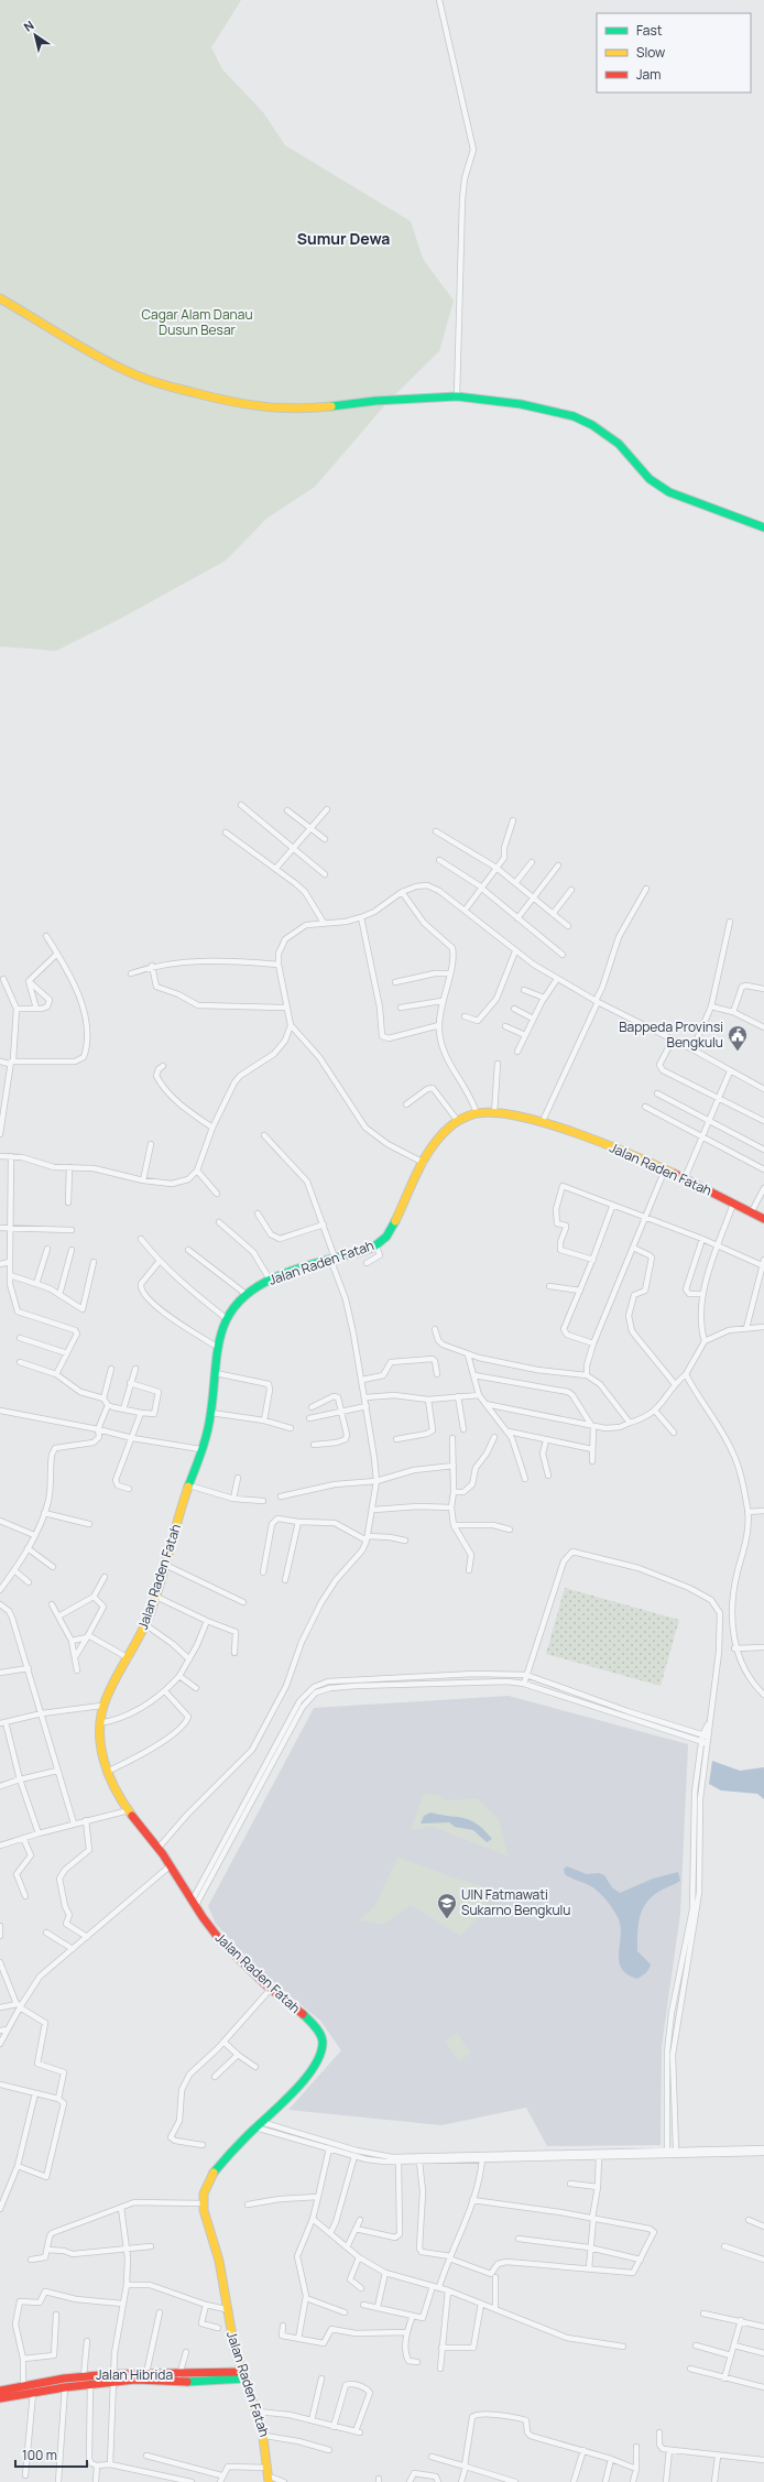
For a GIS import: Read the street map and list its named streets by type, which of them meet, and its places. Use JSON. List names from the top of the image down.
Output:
{
  "streets": {
    "main road": ["Jalan Raden Fatah", "Jalan Hibrida"]
  },
  "crossings": [
    ["Jalan Raden Fatah", "Jalan Hibrida"]
  ],
  "districts": ["Sumur Dewa"],
  "parks": ["Cagar Alam Danau Dusun Besar"],
  "places": {
    "public building": ["Bappeda Provinsi Bengkulu"],
    "school or university": ["UIN Fatmawati Sukarno Bengkulu"]
  },
  "legend": ["Fast", "Slow", "Jam"],
  "scale_bar": "100 m",
  "north": "top left"
}
